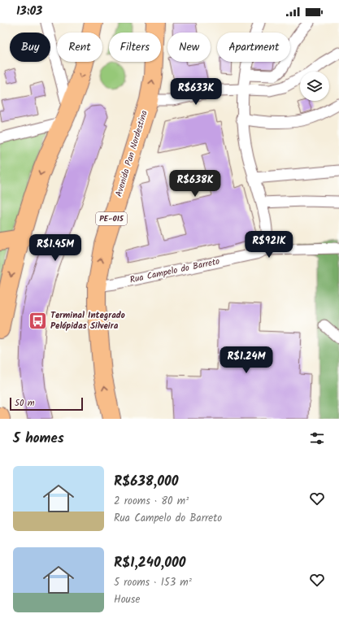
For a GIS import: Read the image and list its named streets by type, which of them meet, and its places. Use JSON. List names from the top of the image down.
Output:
{
  "streets": {
    "highway": ["Avenida Pan Nordestina", "PE-015"],
    "street": ["Rua Campelo do Barreto"]
  },
  "crossings": [
    ["Avenida Pan Nordestina", "Rua Campelo do Barreto"]
  ],
  "places": {
    "bus stop": ["Terminal Integrado Pelópidas Silveira"]
  },
  "scale_bar": "50 m",
  "page": {
    "status": "13:03",
    "chip": [
      "Buy",
      "Rent",
      "Filters",
      "New",
      "Apartment"
    ],
    "price": [
      "R$633K",
      "R$638K",
      "R$921K",
      "R$1.45M",
      "R$1.24M"
    ],
    "scale": "50 m",
    "heading": "5 homes",
    "list": [
      {
        "name": "R$638,000",
        "note": "2 rooms · 80 m² · Rua Campelo do Barreto"
      },
      {
        "name": "R$1,240,000",
        "note": "5 rooms · 153 m² · House"
      }
    ]
  }
}
